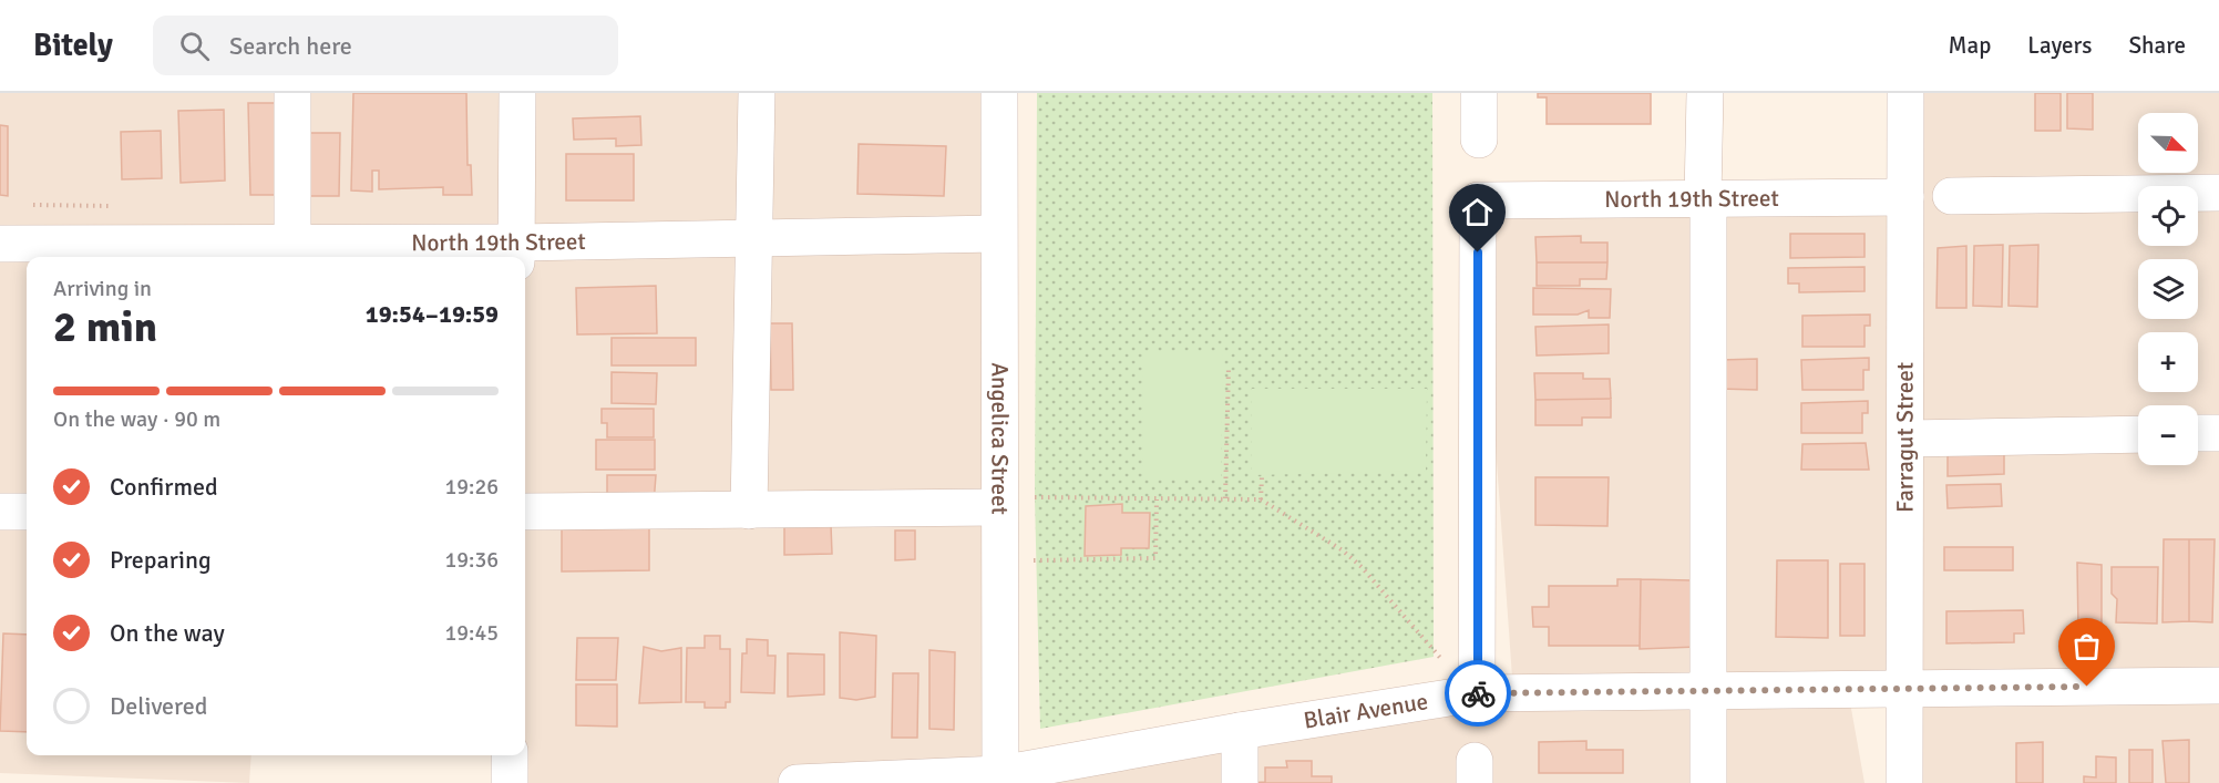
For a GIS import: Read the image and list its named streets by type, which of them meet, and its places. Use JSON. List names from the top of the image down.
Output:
{
  "streets": {
    "street": [
      "North 19th Street",
      "Angelica Street",
      "Farragut Street",
      "Blair Avenue"
    ]
  },
  "crossings": [
    ["North 19th Street", "Angelica Street"],
    ["North 19th Street", "Farragut Street"],
    ["North 19th Street", "Blair Avenue"],
    ["Angelica Street", "Blair Avenue"],
    ["Farragut Street", "Blair Avenue"]
  ],
  "north": "bottom right",
  "page": {
    "header": "Bitely",
    "search": "Search here",
    "nav": ["Map", "Layers", "Share"],
    "map_buttons": ["+", "−"],
    "heading": ["2 min", "Arriving in", "19:54–19:59"],
    "bar": "On the way · 90 m",
    "list": [
      ["Confirmed", "19:26"],
      ["Preparing", "19:36"],
      ["On the way", "19:45"],
      "Delivered"
    ]
  }
}
